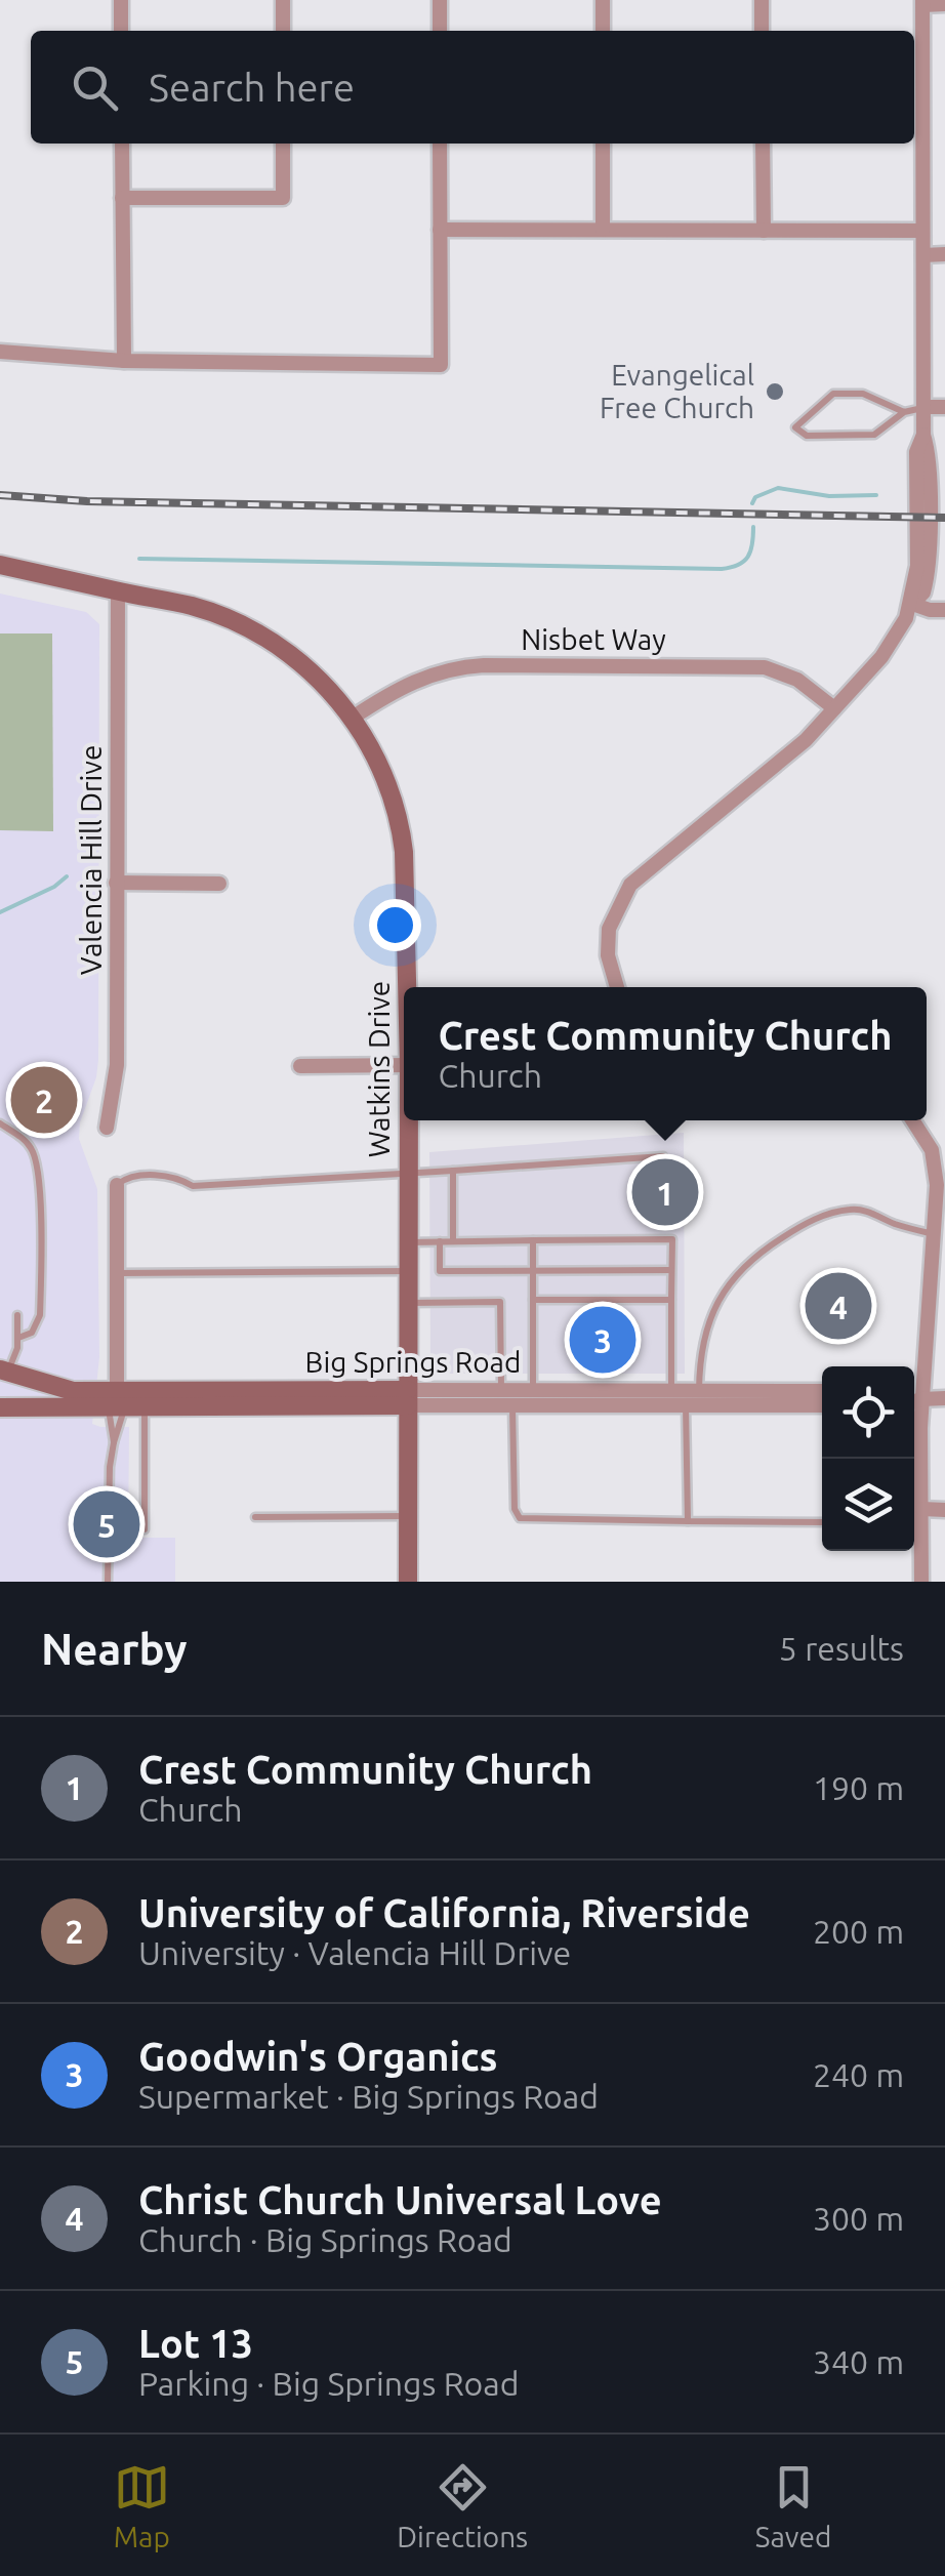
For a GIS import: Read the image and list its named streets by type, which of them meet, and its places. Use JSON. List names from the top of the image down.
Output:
{
  "streets": {
    "main road": ["Watkins Drive", "Big Springs Road"],
    "street": ["Nisbet Way", "Valencia Hill Drive"]
  },
  "crossings": [
    ["Nisbet Way", "Watkins Drive"],
    ["Valencia Hill Drive", "Watkins Drive"],
    ["Watkins Drive", "Big Springs Road"]
  ],
  "places": ["Evangelical Free Church"],
  "page": {
    "search": "Search here",
    "popup": ["Crest Community Church", "Church"],
    "pins": [
      "2",
      "1",
      "4",
      "3",
      "5"
    ],
    "heading": ["Nearby", "5 results"],
    "list": [
      {
        "mark": "1",
        "name": "Crest Community Church",
        "note": "Church",
        "value": "190 m"
      },
      {
        "mark": "2",
        "name": "University of California, Riverside",
        "note": "University · Valencia Hill Drive",
        "value": "200 m"
      },
      {
        "mark": "3",
        "name": "Goodwin's Organics",
        "note": "Supermarket · Big Springs Road",
        "value": "240 m"
      },
      {
        "mark": "4",
        "name": "Christ Church Universal Love",
        "note": "Church · Big Springs Road",
        "value": "300 m"
      },
      {
        "mark": "5",
        "name": "Lot 13",
        "note": "Parking · Big Springs Road",
        "value": "340 m"
      }
    ],
    "nav": ["Map", "Directions", "Saved"]
  }
}
